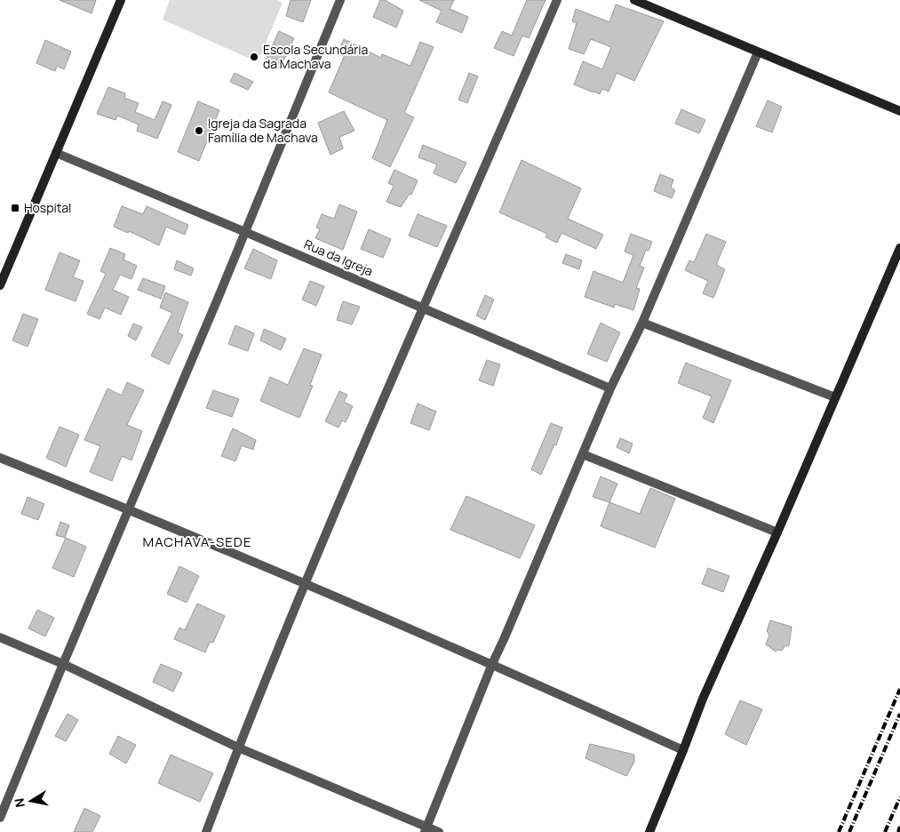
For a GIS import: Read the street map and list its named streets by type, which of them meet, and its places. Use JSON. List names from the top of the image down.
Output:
{
  "streets": {
    "street": ["Rua da Igreja"]
  },
  "districts": ["MACHAVA-SEDE"],
  "places": {
    "other": ["Escola Secundária da Machava", "Igreja da Sagrada Família de Machava"],
    "transit": ["Hospital"]
  },
  "north": "left"
}
